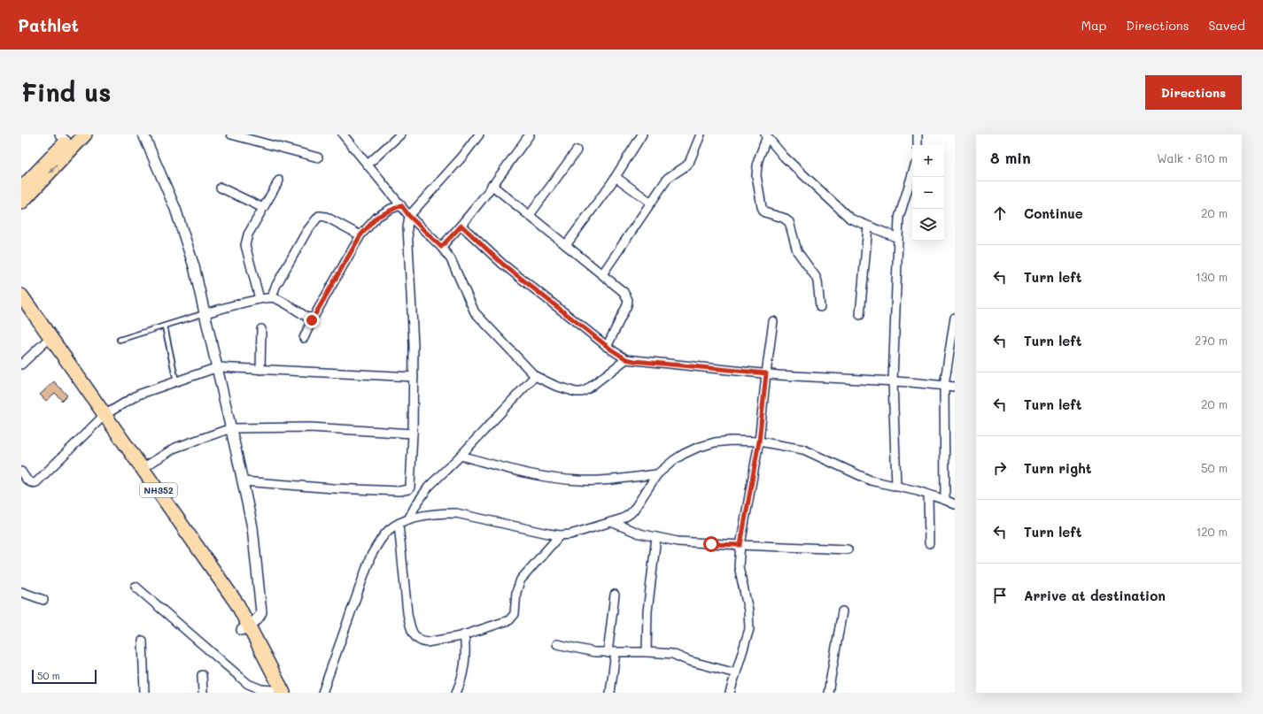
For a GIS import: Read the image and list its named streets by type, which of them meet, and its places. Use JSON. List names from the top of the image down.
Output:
{
  "streets": {
    "highway": ["NH352"]
  },
  "scale_bar": "50 m",
  "page": {
    "header": "Pathlet",
    "nav": ["Map", "Directions", "Saved"],
    "buttons": "Directions",
    "title": "Find us",
    "heading": ["8 min", "Walk · 610 m"],
    "map_buttons": ["+", "−"],
    "list": [
      ["Continue", "20 m"],
      ["Turn left", "130 m"],
      ["Turn left", "270 m"],
      ["Turn left", "20 m"],
      ["Turn right", "50 m"],
      ["Turn left", "120 m"],
      "Arrive at destination"
    ],
    "scale": "50 m"
  }
}
